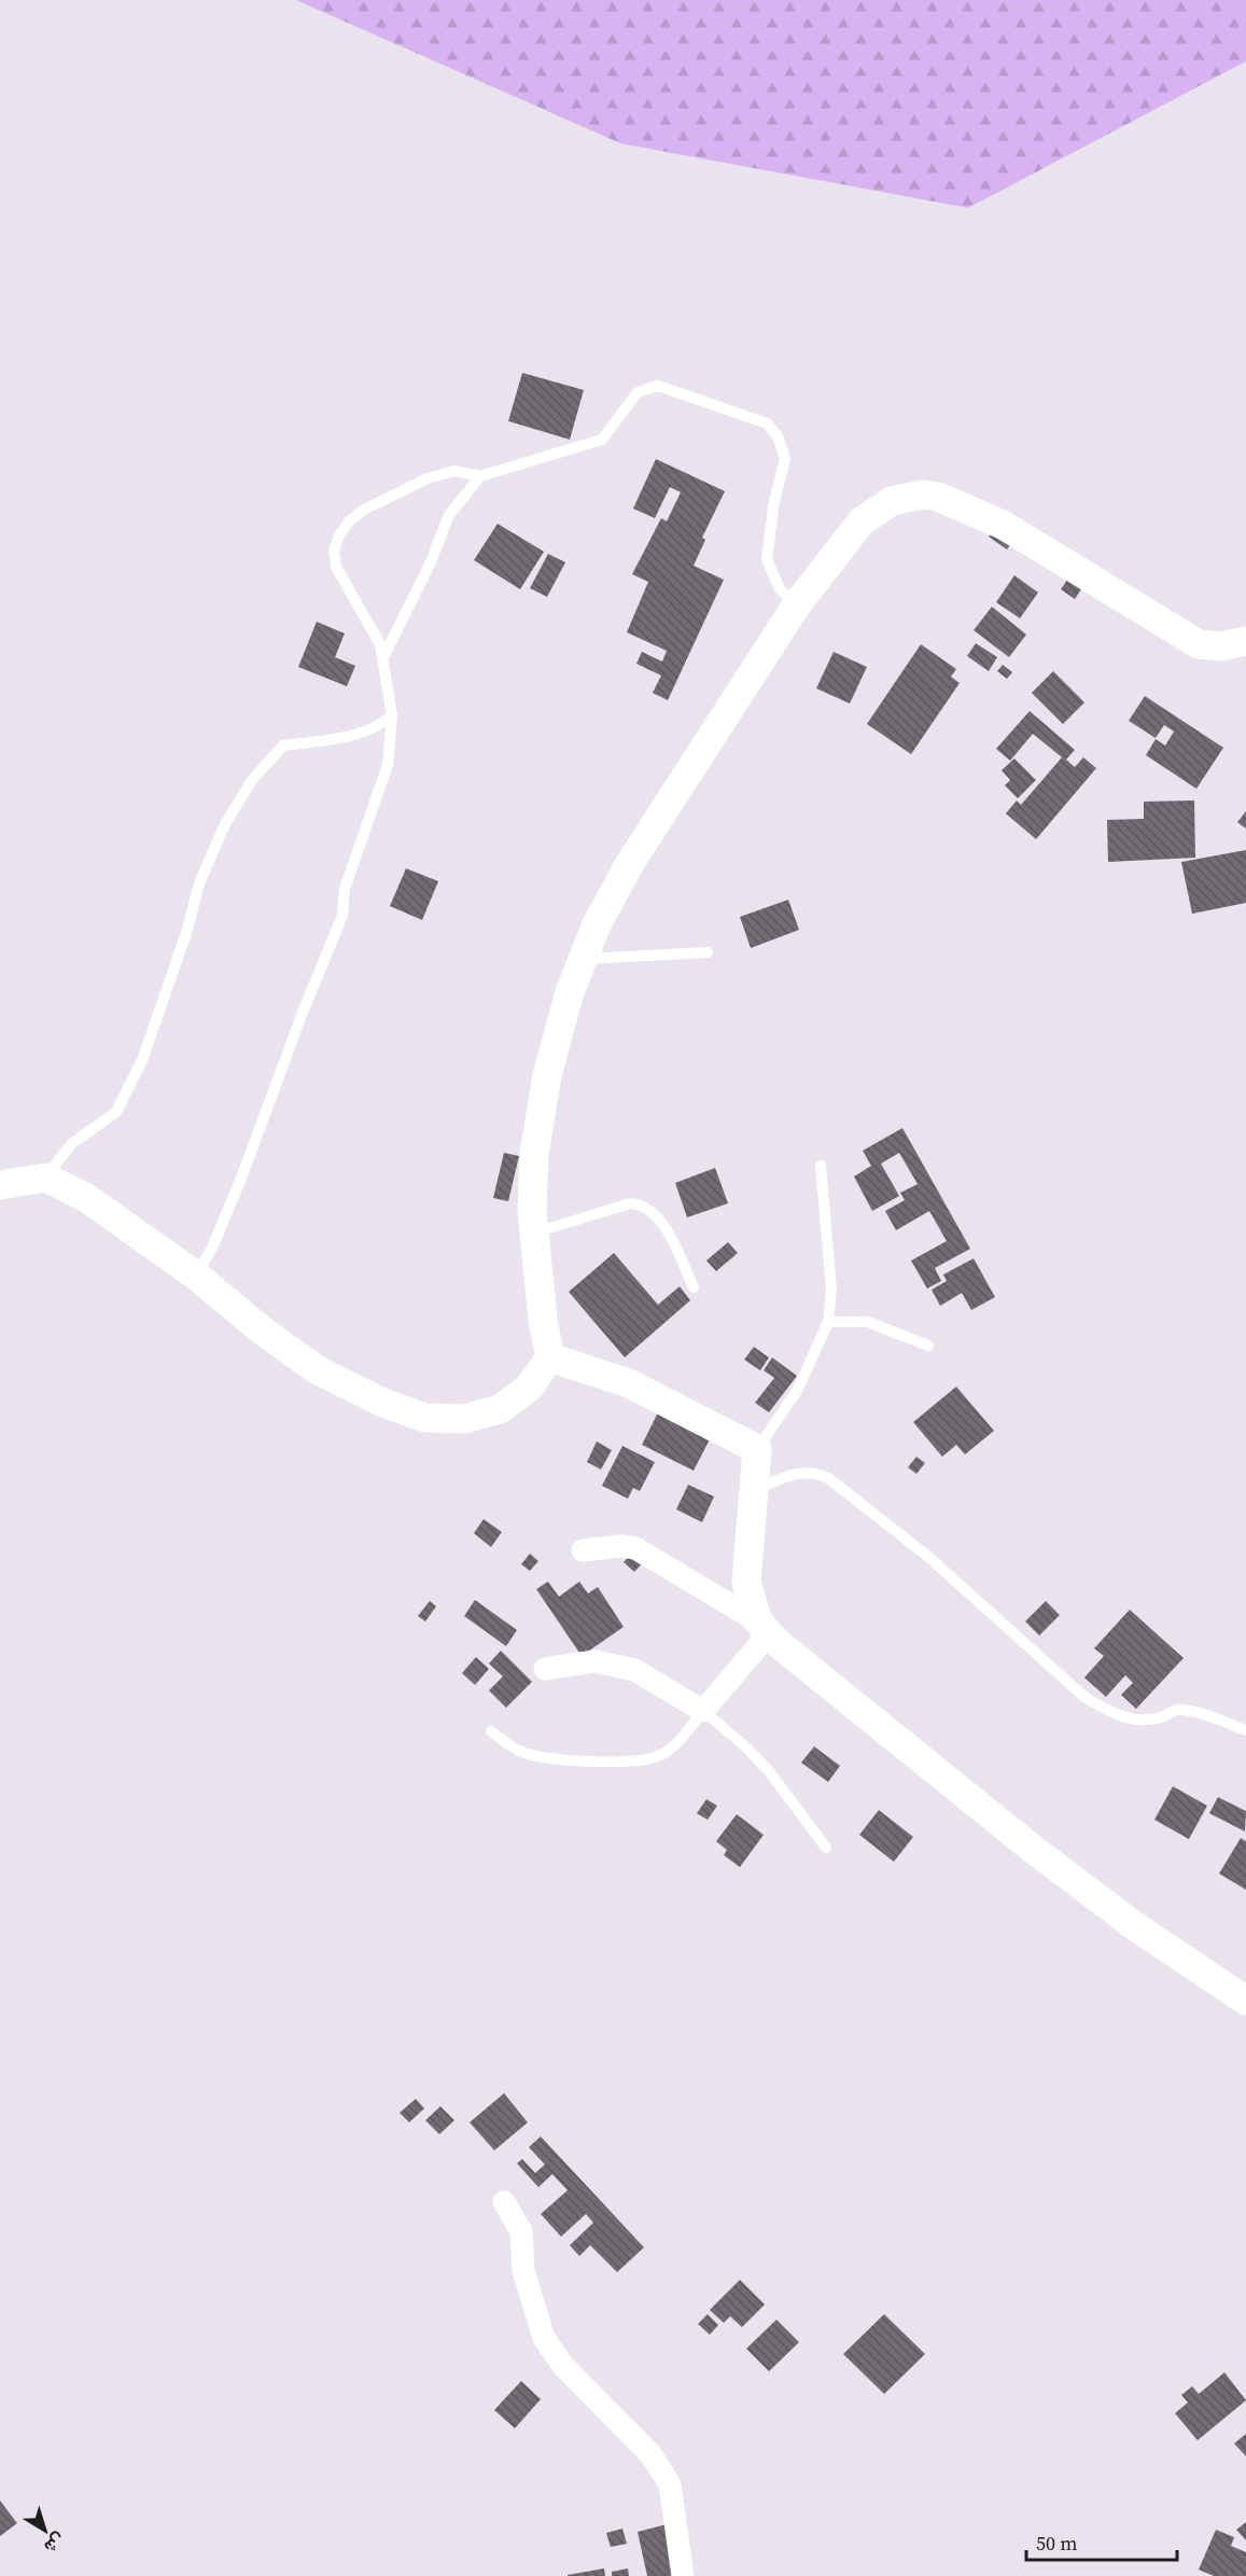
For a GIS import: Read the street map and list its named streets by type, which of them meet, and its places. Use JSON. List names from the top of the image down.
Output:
{
  "scale_bar": "50 m",
  "north": "bottom right"
}
